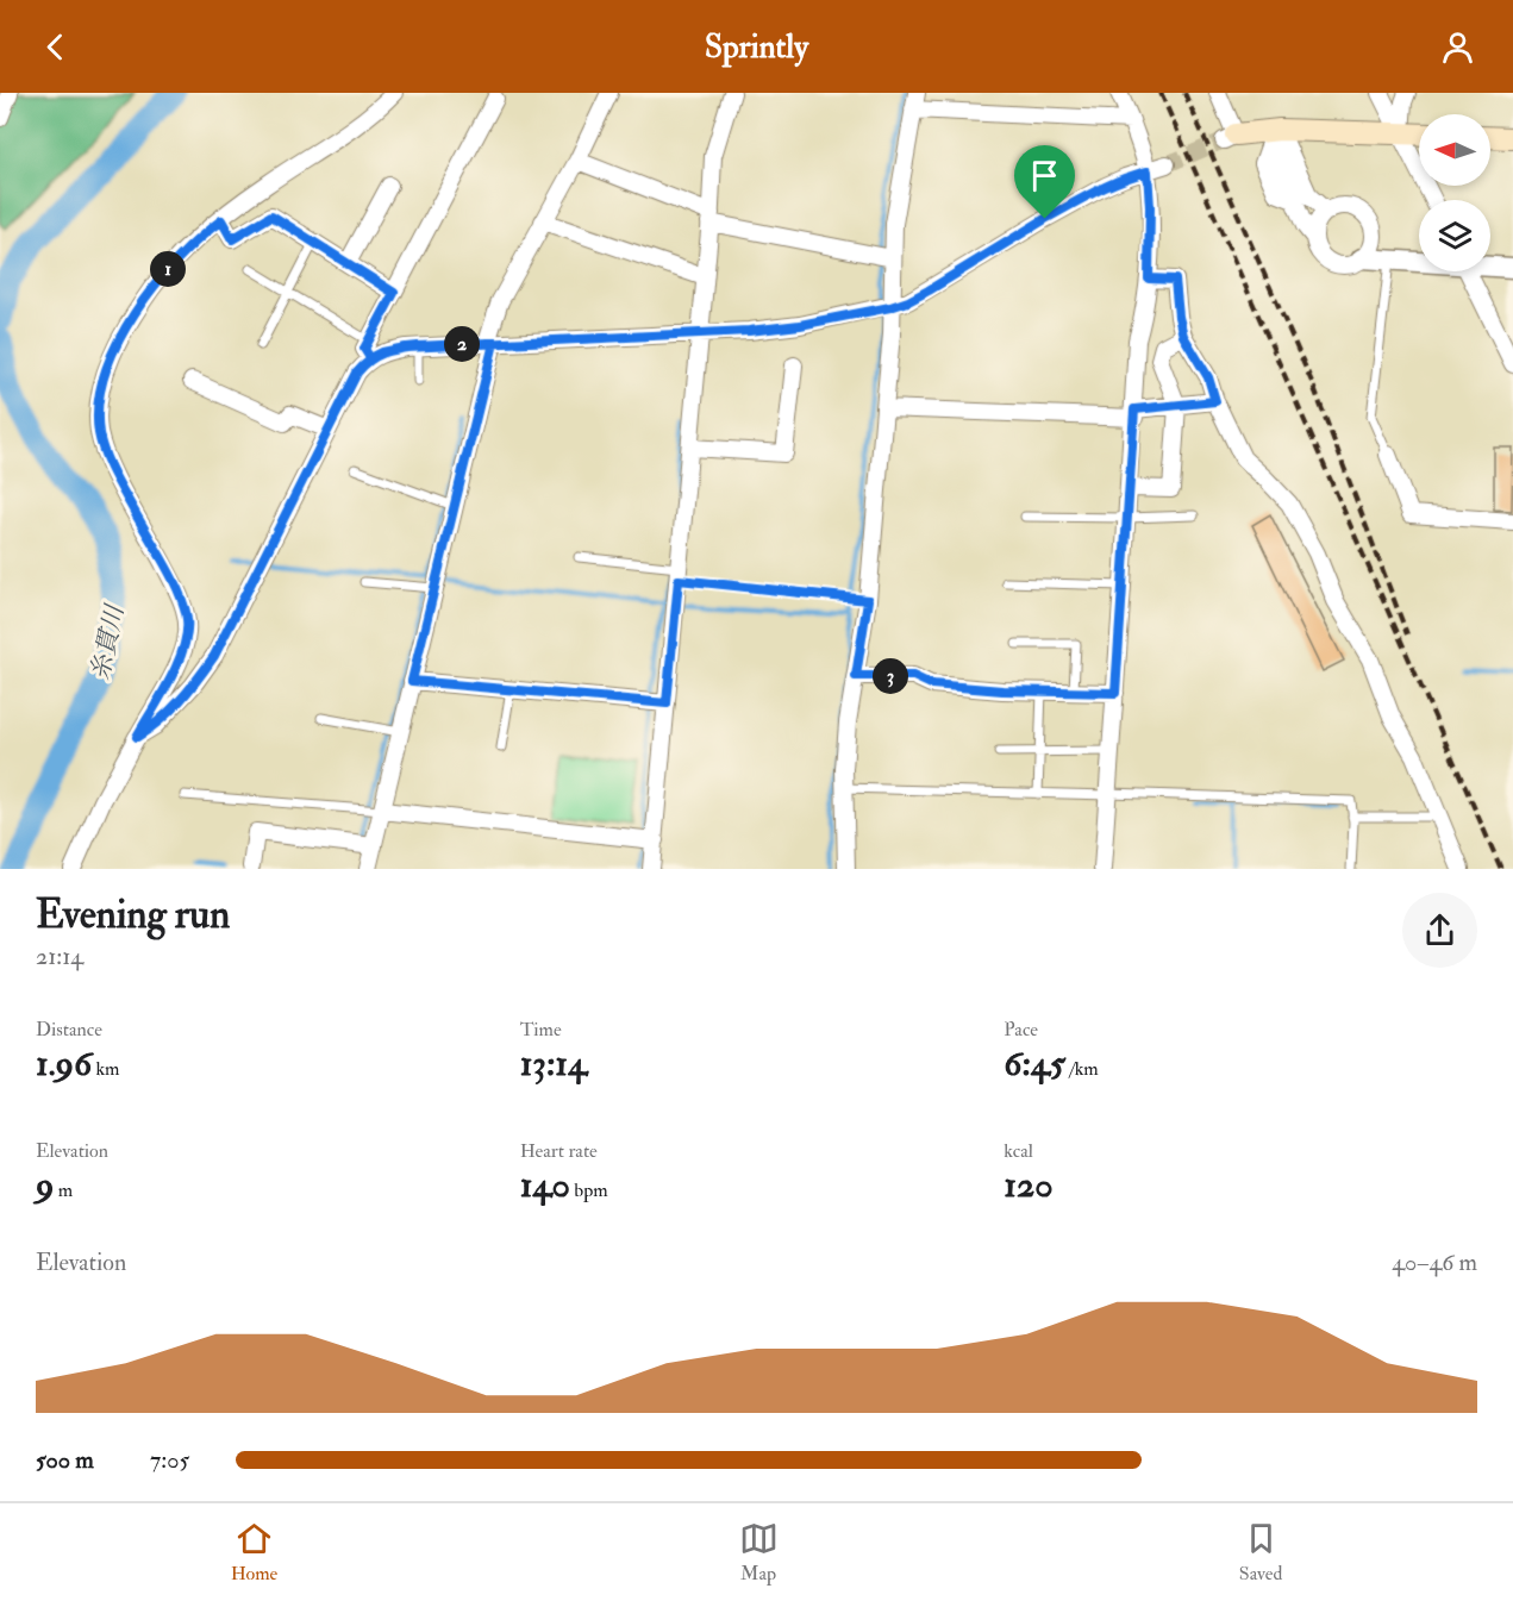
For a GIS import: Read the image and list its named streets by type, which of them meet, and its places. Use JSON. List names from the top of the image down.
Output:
{
  "water": ["糸貫川"],
  "north": "left",
  "page": {
    "header": "Sprintly",
    "pins": ["1", "2", "3"],
    "heading": ["Evening run", "21:14"],
    "stats": [
      ["Distance", "1.96 km"],
      ["Time", "13:14"],
      ["Pace", "6:45 /km"],
      ["Elevation", "9 m"],
      ["Heart rate", "140 bpm"],
      ["kcal", "120"]
    ],
    "chart": ["Elevation", "40–46 m"],
    "list": [
      {
        "name": "500 m",
        "note": "7:05"
      }
    ],
    "tabs": ["Home", "Map", "Saved"]
  }
}
